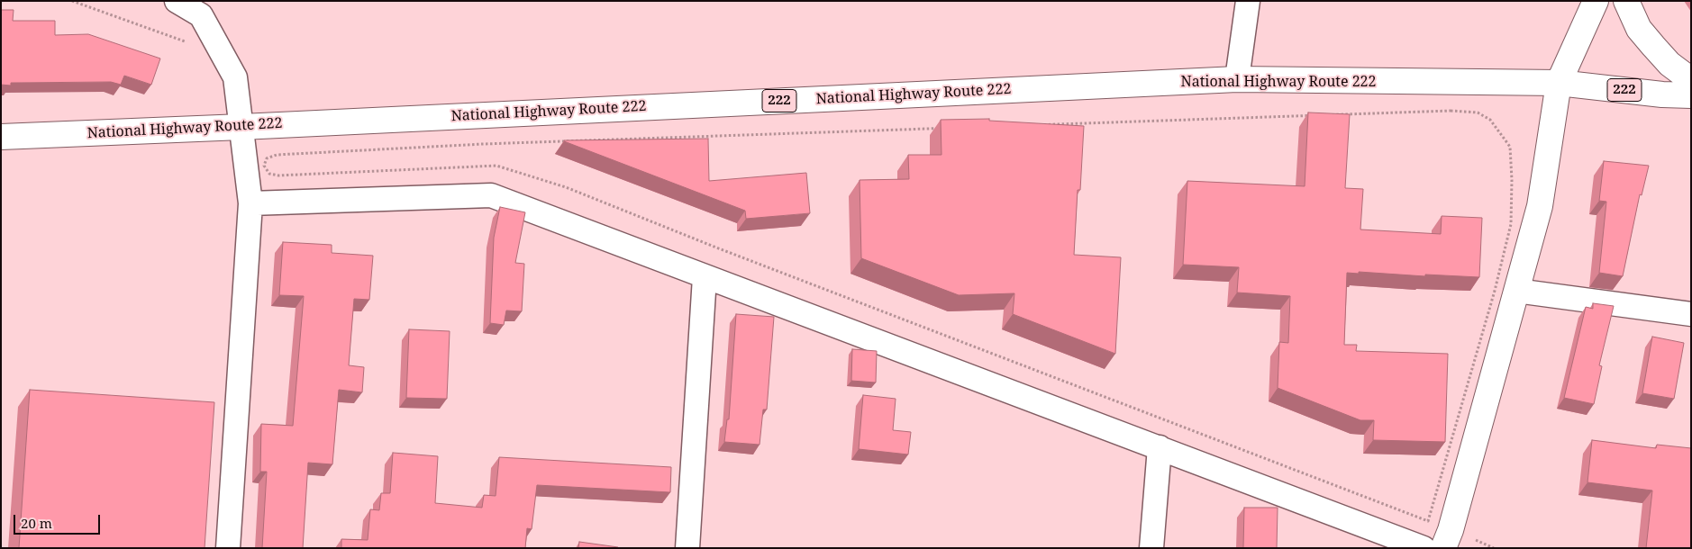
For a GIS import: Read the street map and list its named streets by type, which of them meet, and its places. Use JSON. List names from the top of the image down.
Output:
{
  "streets": {
    "main road": ["National Highway Route 222", "222"]
  },
  "scale_bar": "20 m"
}
